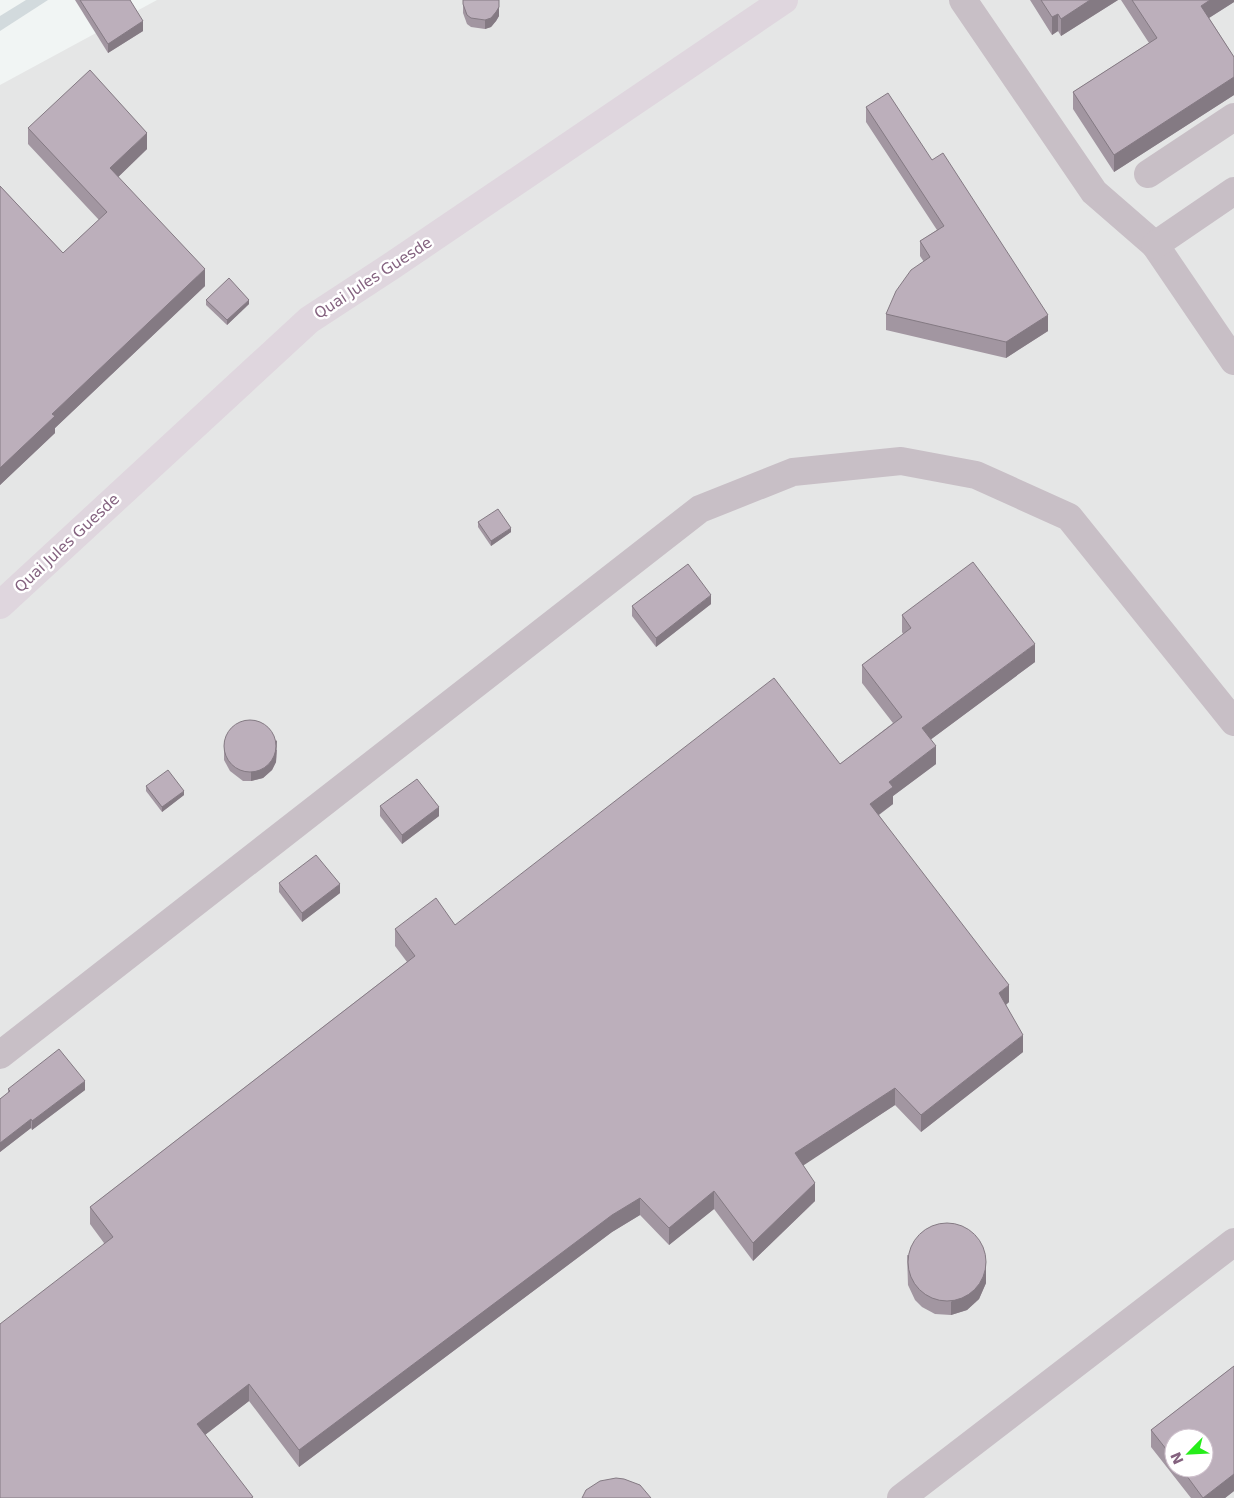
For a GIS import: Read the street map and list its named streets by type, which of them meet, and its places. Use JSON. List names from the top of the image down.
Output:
{
  "streets": {
    "main road": ["Quai Jules Guesde"]
  },
  "north": "bottom left"
}
